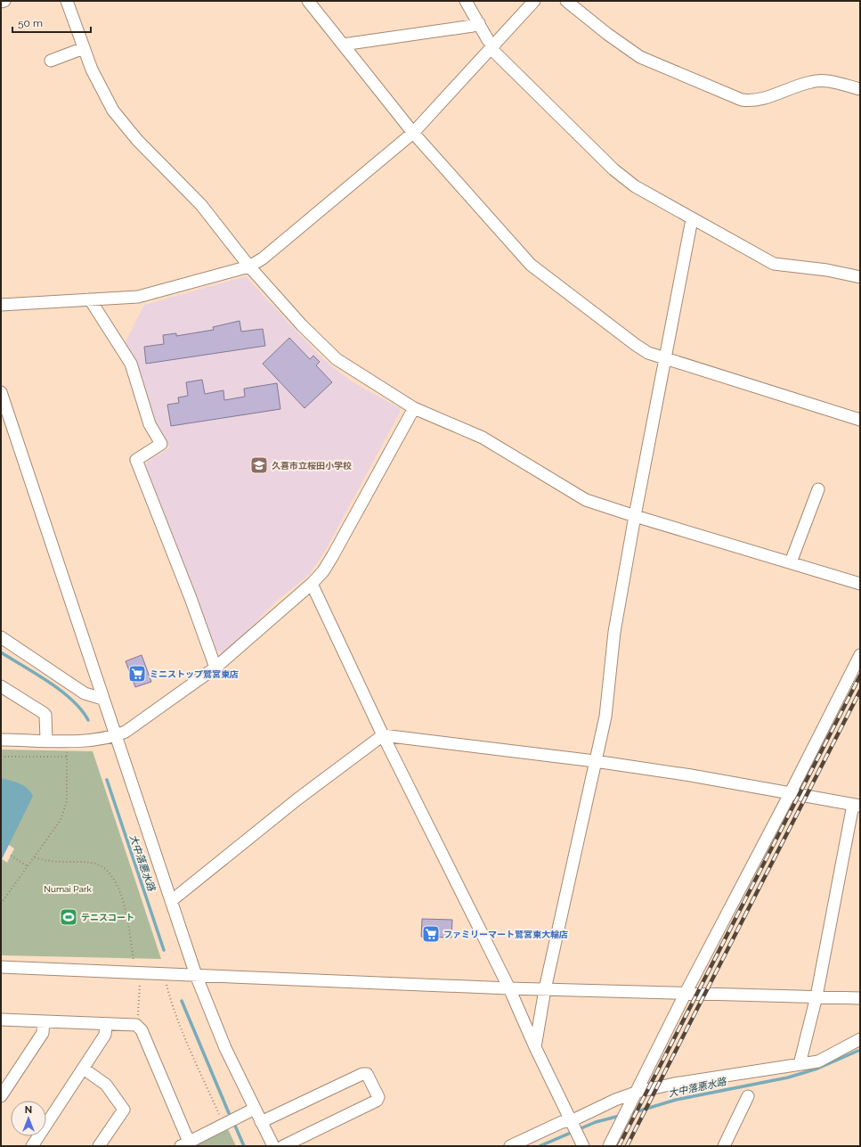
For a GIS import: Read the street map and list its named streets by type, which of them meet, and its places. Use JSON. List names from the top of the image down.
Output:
{
  "water": ["大中落悪水路"],
  "parks": ["Numai Park"],
  "places": {
    "school or university": ["久喜市立桜田小学校"],
    "supermarket": ["ミニストップ鷲宮東店", "ファミリーマート鷲宮東大輪店"],
    "sports": ["テニスコート"]
  },
  "scale_bar": "50 m",
  "north": "top"
}
